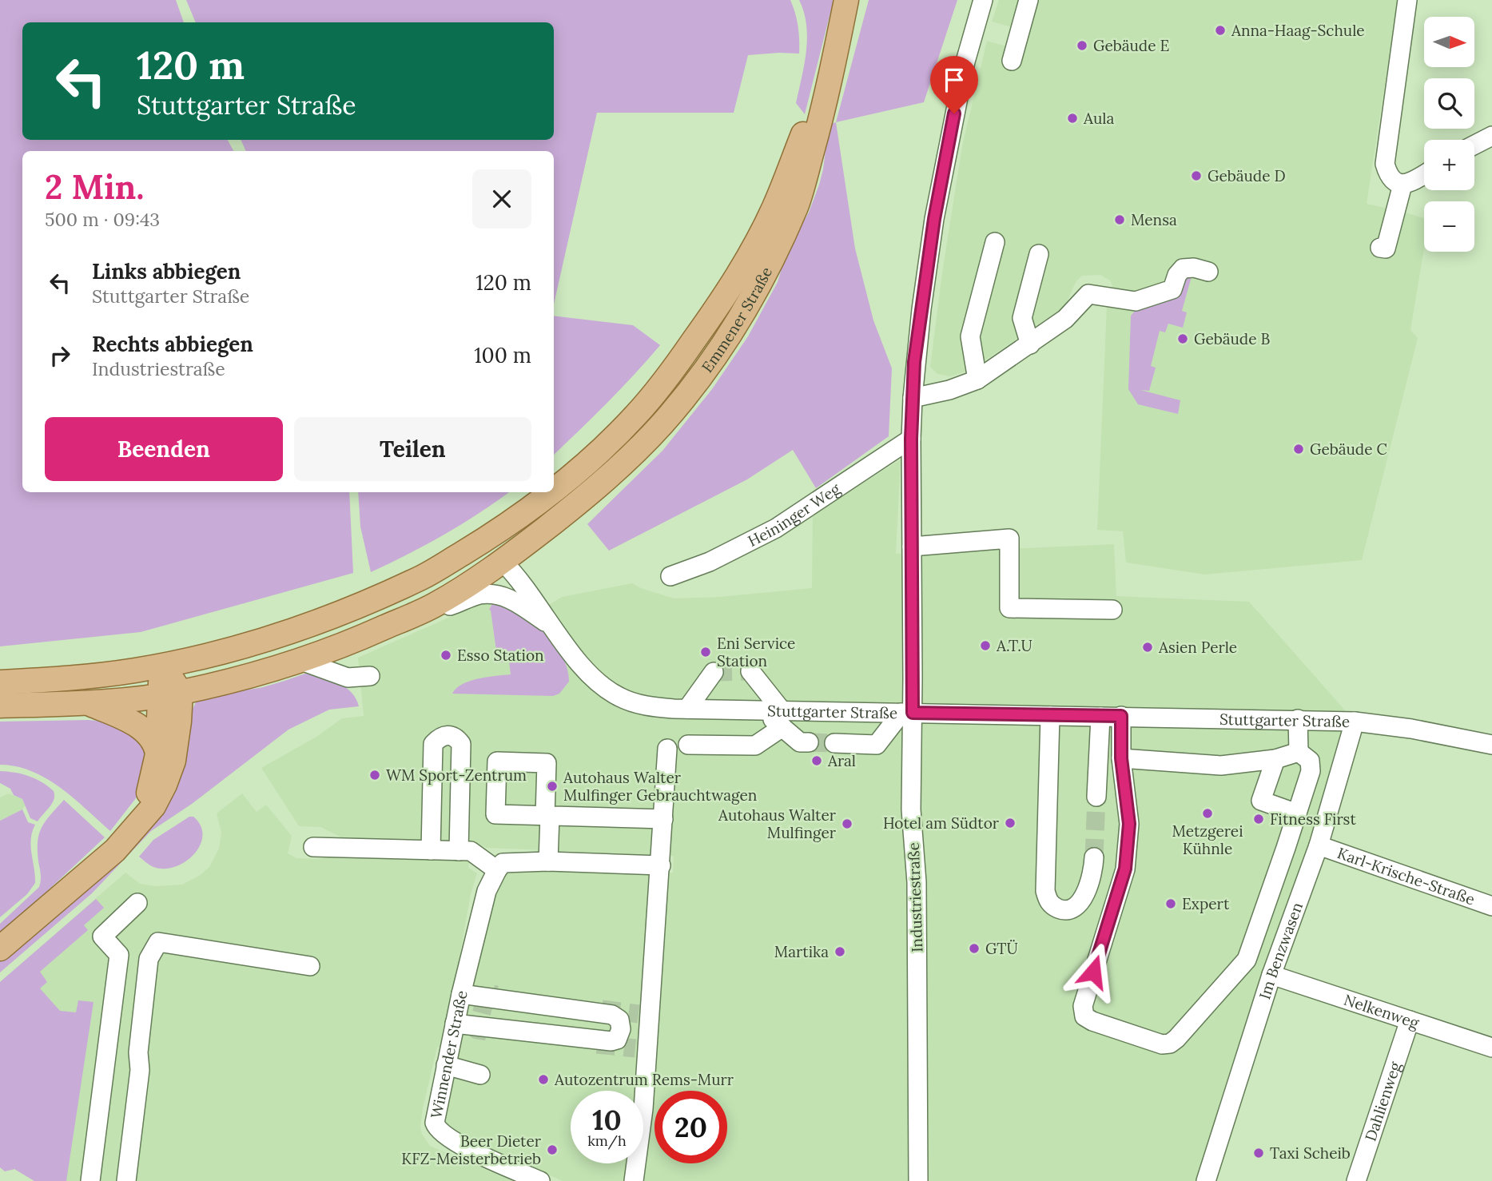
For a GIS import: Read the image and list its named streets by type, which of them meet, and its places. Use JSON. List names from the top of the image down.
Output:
{
  "streets": {
    "main road": ["Emmener Straße"],
    "street": [
      "Heininger Weg",
      "Stuttgarter Straße",
      "Karl-Krische-Straße",
      "Industriestraße",
      "Im Benzwasen",
      "Nelkenweg",
      "Winnender Straße",
      "Dahlienweg"
    ]
  },
  "crossings": [
    ["Emmener Straße", "Stuttgarter Straße"],
    ["Heininger Weg", "Industriestraße"],
    ["Stuttgarter Straße", "Industriestraße"],
    ["Stuttgarter Straße", "Im Benzwasen"],
    ["Karl-Krische-Straße", "Im Benzwasen"],
    ["Im Benzwasen", "Nelkenweg"],
    ["Nelkenweg", "Dahlienweg"]
  ],
  "places": [
    "Anna-Haag-Schule",
    "Gebäude E",
    "Aula",
    "Gebäude D",
    "Mensa",
    "Gebäude B",
    "Gebäude C",
    "A.T.U",
    "Asien Perle",
    "Eni Service Station",
    "Esso Station",
    "Aral",
    "WM Sport-Zentrum",
    "Autohaus Walter Mulfinger Gebrauchtwagen",
    "Metzgerei Kühnle",
    "Fitness First",
    "Hotel am Südtor",
    "Autohaus Walter Mulfinger",
    "Expert",
    "GTÜ",
    "Martika",
    "Autozentrum Rems-Murr",
    "Beer Dieter KFZ-Meisterbetrieb",
    "Taxi Scheib"
  ],
  "north": "right",
  "page": {
    "map_buttons": ["+", "−"],
    "turn": ["120 m", "Stuttgarter Straße"],
    "heading": ["2 Min.", "500 m · 09:43"],
    "list": [
      {
        "name": "Links abbiegen",
        "note": "Stuttgarter Straße",
        "value": "120 m"
      },
      {
        "name": "Rechts abbiegen",
        "note": "Industriestraße",
        "value": "100 m"
      }
    ],
    "buttons": ["Beenden", "Teilen"],
    "speed": "10 km/h",
    "limit": "20"
  }
}
